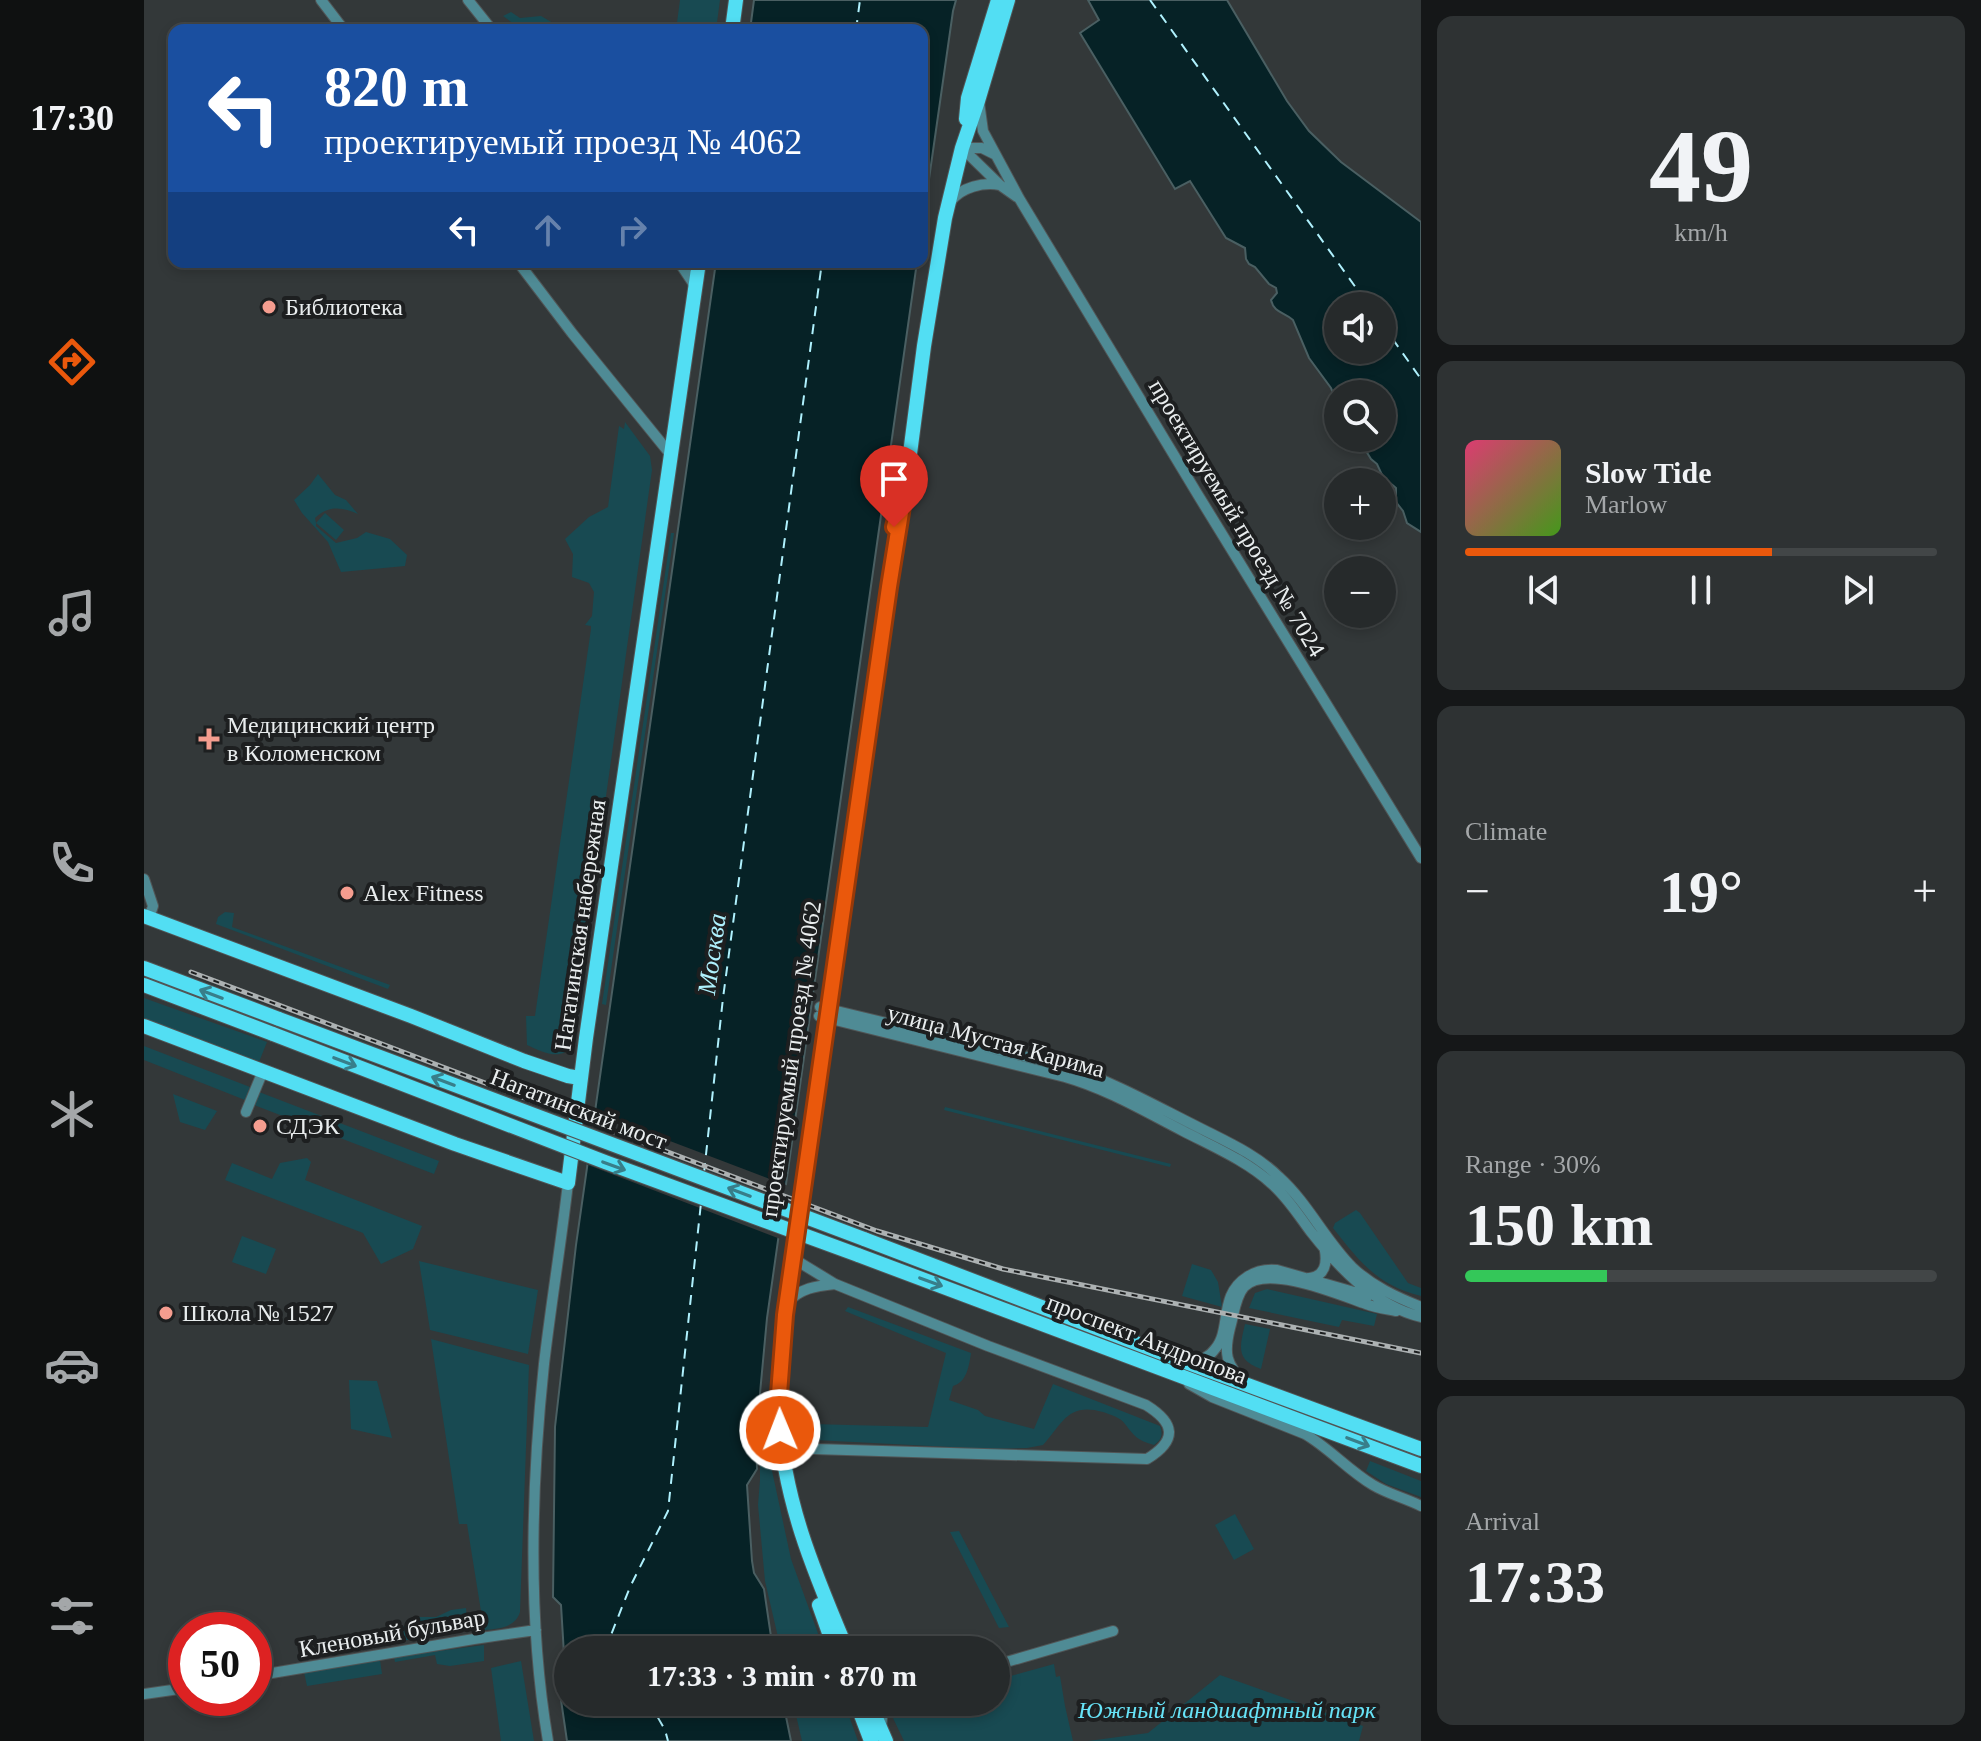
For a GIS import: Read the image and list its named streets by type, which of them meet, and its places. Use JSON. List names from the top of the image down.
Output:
{
  "streets": {
    "main road": [
      "Нагатинская набережная",
      "проектируемый проезд № 4062",
      "Нагатинский мост",
      "проспект Андропова"
    ],
    "street": ["проектируемый проезд № 7024", "улица Мустая Карима", "Кленовый бульвар"]
  },
  "crossings": [
    ["проектируемый проезд № 7024", "проектируемый проезд № 4062"],
    ["Нагатинская набережная", "Кленовый бульвар"],
    ["улица Мустая Карима", "проектируемый проезд № 4062"],
    ["Нагатинский мост", "проспект Андропова"]
  ],
  "water": ["Москва"],
  "parks": ["Южный ландшафтный парк"],
  "places": {
    "other": [
      "Библиотека",
      "Alex Fitness",
      "СДЭК",
      "Школа № 1527"
    ],
    "health": ["Медицинский центр в Коломенском"]
  },
  "page": {
    "tabs": "17:30",
    "tile": [
      ["49", "km/h"],
      "Climate",
      ["Range · 30%", "150 km"],
      ["Arrival", "17:33"]
    ],
    "turn": ["820 m", "проектируемый проезд № 4062"],
    "map_buttons": ["+", "−"],
    "song": ["Slow Tide", "Marlow"],
    "heat": ["−", "19°", "+"],
    "limit": "50",
    "trip": "17:33 · 3 min · 870 m"
  }
}
